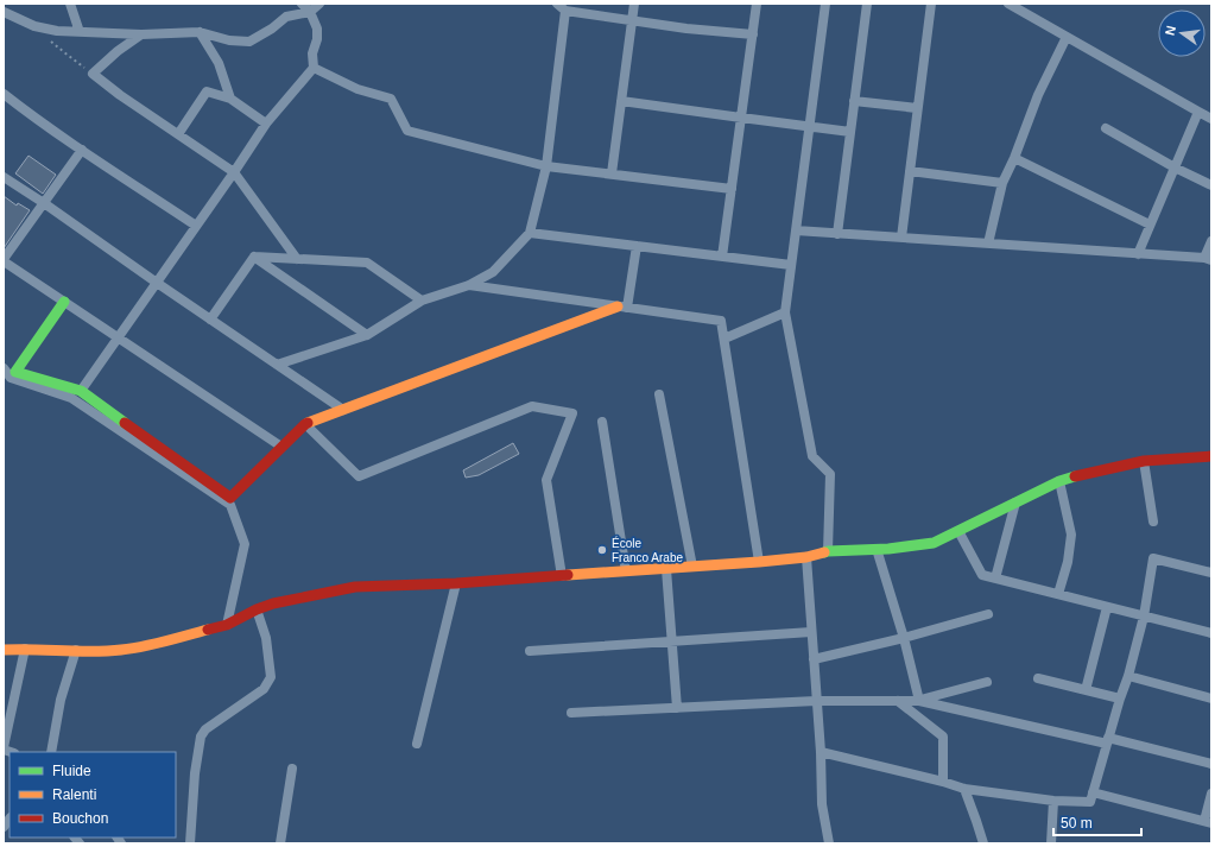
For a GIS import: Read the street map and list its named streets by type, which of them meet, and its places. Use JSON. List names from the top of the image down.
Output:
{
  "places": ["École Franco Arabe"],
  "legend": ["Fluide", "Ralenti", "Bouchon"],
  "scale_bar": "50 m",
  "north": "left"
}
